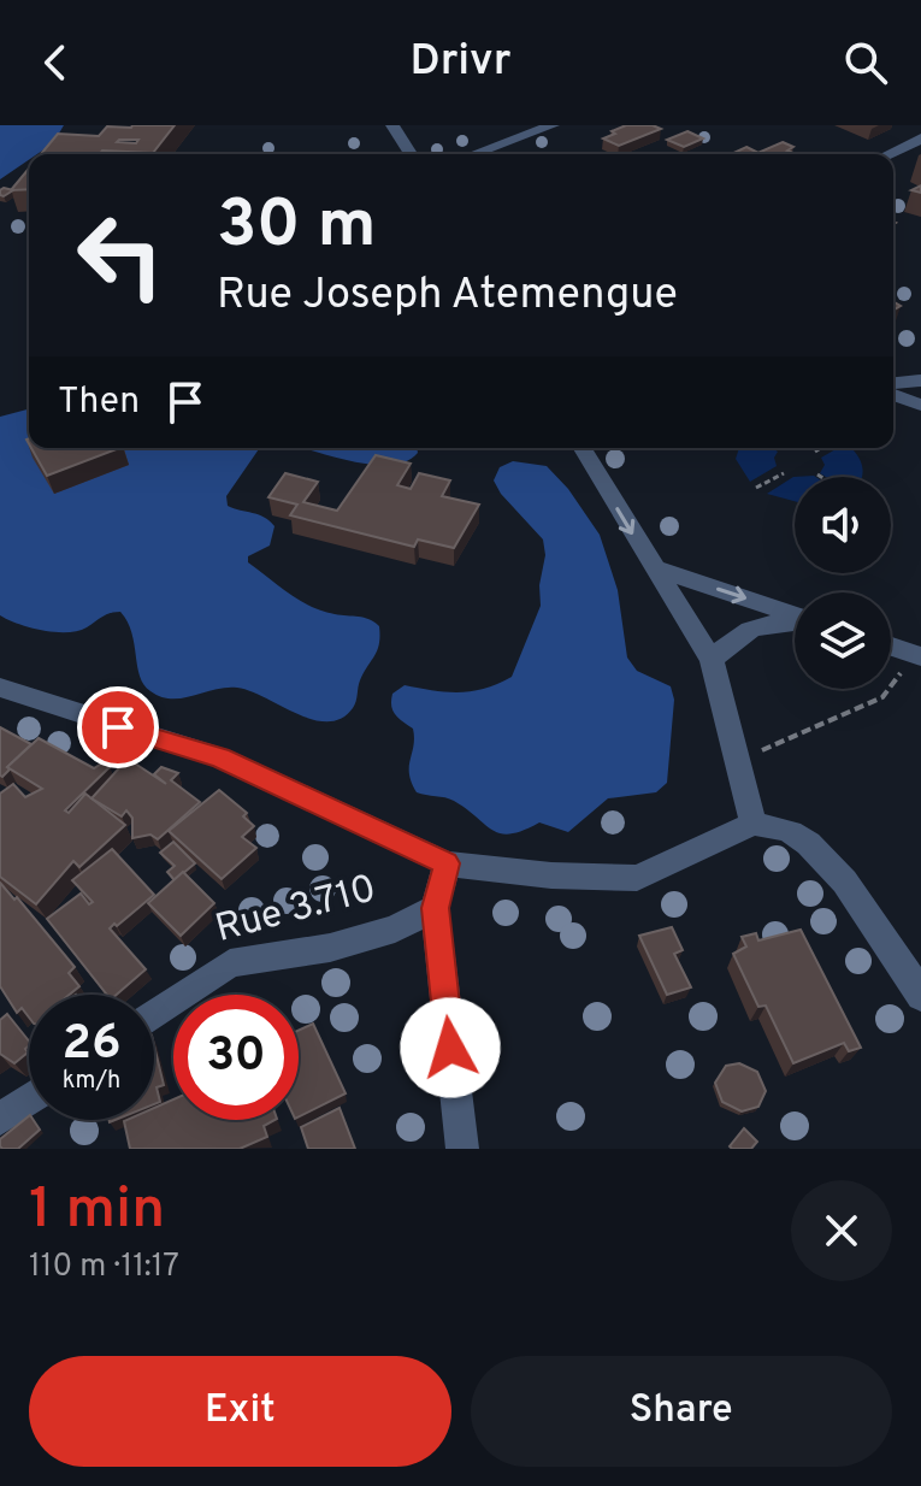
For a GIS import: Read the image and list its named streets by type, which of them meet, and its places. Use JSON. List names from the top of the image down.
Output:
{
  "streets": {
    "street": ["Rue 3.710"]
  },
  "page": {
    "header": "Drivr",
    "turn": ["30 m", "Rue Joseph Atemengue"],
    "then": "Then",
    "speed": "26 km/h",
    "limit": "30",
    "heading": ["1 min", "110 m · 11:17"],
    "buttons": ["Exit", "Share"]
  }
}
